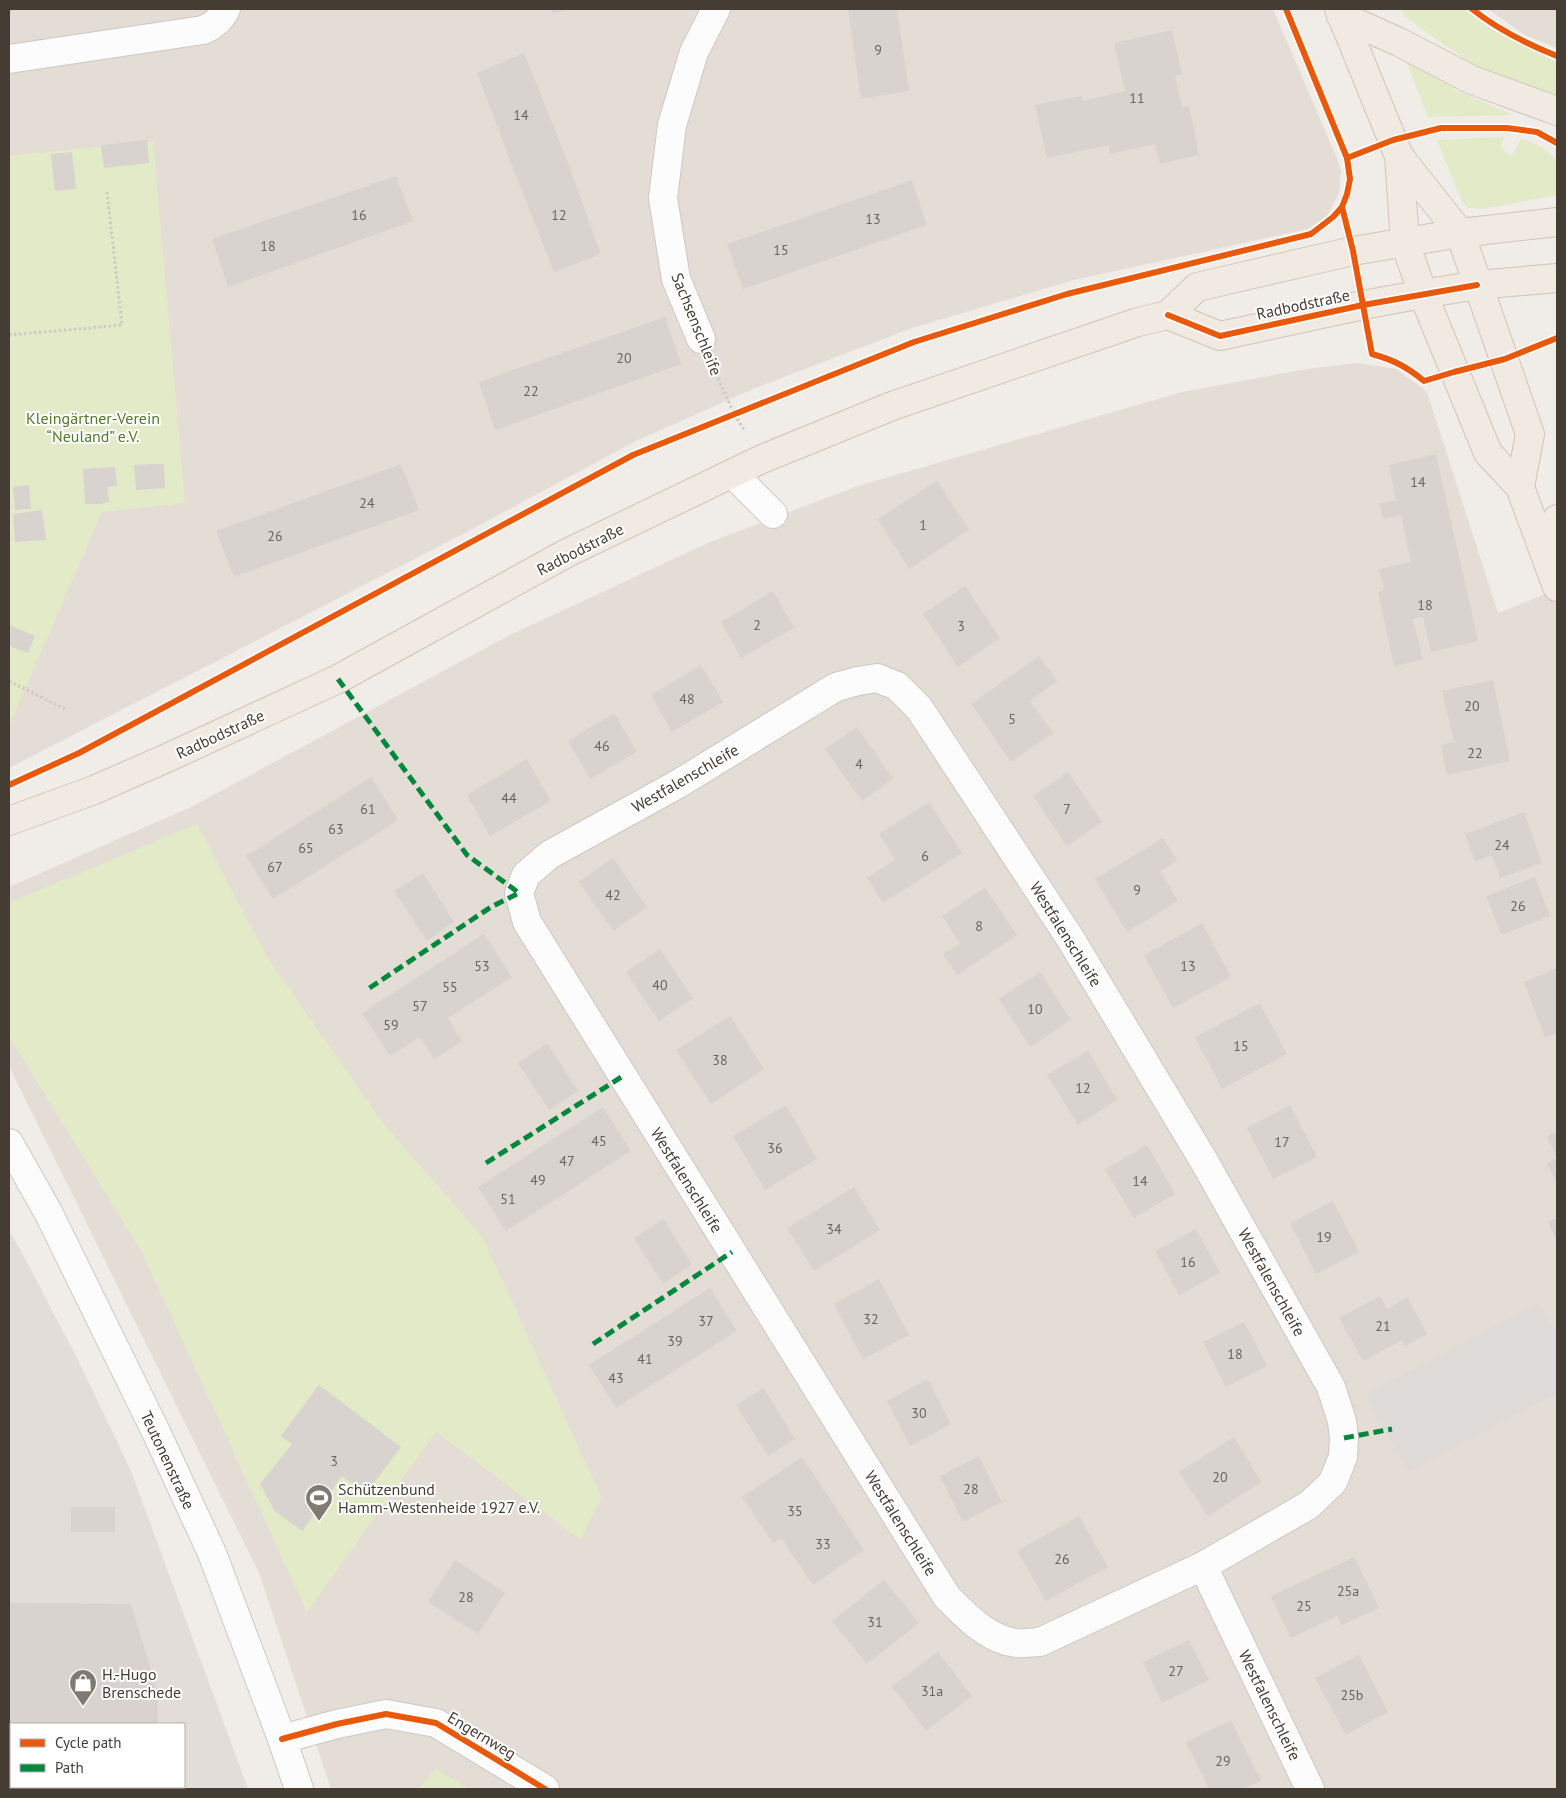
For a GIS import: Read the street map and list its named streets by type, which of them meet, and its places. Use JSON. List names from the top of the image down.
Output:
{
  "streets": {
    "main road": ["Radbodstraße"],
    "street": [
      "Sachsenschleife",
      "Westfalenschleife",
      "Teutonenstraße",
      "Engernweg"
    ]
  },
  "crossings": [
    ["Radbodstraße", "Sachsenschleife"],
    ["Teutonenstraße", "Engernweg"]
  ],
  "parks": ["Kleingärtner-Verein “Neuland” e.V."],
  "places": {
    "sports": ["Schützenbund Hamm-Westenheide 1927 e.V."],
    "shop": ["H.-Hugo Brenschede"]
  },
  "house_numbers": [
    "9",
    "11",
    "14",
    "16",
    "12",
    "13",
    "18",
    "15",
    "20",
    "22",
    "14",
    "24",
    "1",
    "26",
    "18",
    "2",
    "3",
    "48",
    "20",
    "5",
    "46",
    "22",
    "4",
    "44",
    "61",
    "7",
    "63",
    "24",
    "65",
    "6",
    "67",
    "9",
    "42",
    "26",
    "8",
    "53",
    "13",
    "40",
    "55",
    "57",
    "10",
    "59",
    "15",
    "38",
    "12",
    "45",
    "17",
    "36",
    "47",
    "49",
    "14",
    "51",
    "34",
    "19",
    "16",
    "32",
    "37",
    "21",
    "39",
    "18",
    "41",
    "43",
    "30",
    "3",
    "20",
    "28",
    "35",
    "33",
    "26",
    "25a",
    "28",
    "25",
    "31",
    "27",
    "31a",
    "25b",
    "29"
  ],
  "legend": ["Cycle path", "Path"]
}
